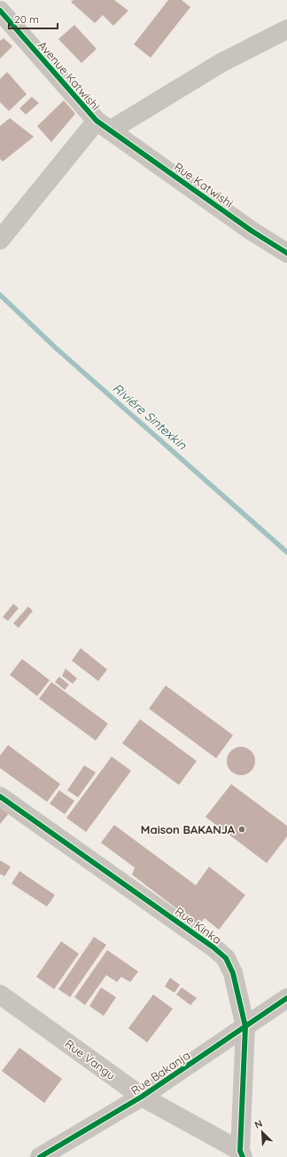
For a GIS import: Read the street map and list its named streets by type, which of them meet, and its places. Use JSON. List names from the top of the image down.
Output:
{
  "streets": {
    "street": [
      "Avenue Katwishi",
      "Rue Katwishi",
      "Rue Kinka",
      "Rue Vangu",
      "Rue Bakanja"
    ]
  },
  "crossings": [
    ["Avenue Katwishi", "Rue Katwishi"],
    ["Rue Kinka", "Rue Vangu"],
    ["Rue Kinka", "Rue Bakanja"],
    ["Rue Vangu", "Rue Bakanja"]
  ],
  "water": ["Riviére Sintexkin"],
  "places": ["Maison BAKANJA"],
  "scale_bar": "20 m",
  "north": "top left"
}
